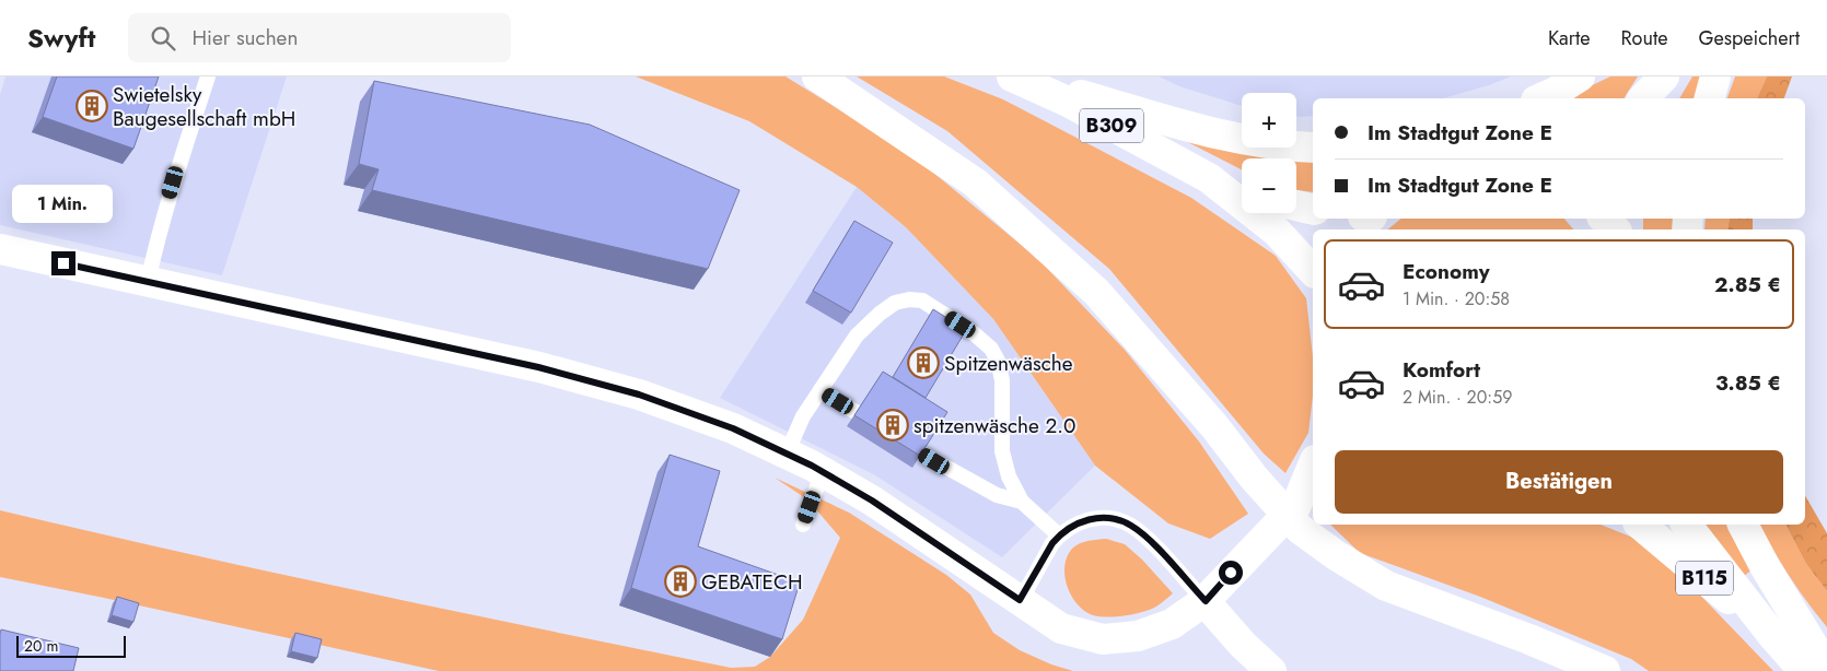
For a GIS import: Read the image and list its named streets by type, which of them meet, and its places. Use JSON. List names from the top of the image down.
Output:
{
  "streets": {
    "main road": ["B309", "B115"]
  },
  "places": {
    "building": [
      "Swietelsky Baugesellschaft mbH",
      "Spitzenwäsche",
      "spitzenwäsche 2.0",
      "GEBATECH"
    ]
  },
  "scale_bar": "20 m",
  "page": {
    "header": "Swyft",
    "search": "Hier suchen",
    "nav": ["Karte", "Route", "Gespeichert"],
    "map_buttons": ["+", "−"],
    "banner": ["Im Stadtgut Zone E", "Im Stadtgut Zone E"],
    "bubble": "1 Min.",
    "list": [
      {
        "name": "Economy",
        "note": "1 Min. · 20:58",
        "value": "2.85 €"
      },
      {
        "name": "Komfort",
        "note": "2 Min. · 20:59",
        "value": "3.85 €"
      }
    ],
    "buttons": "Bestätigen",
    "scale": "20 m"
  }
}
